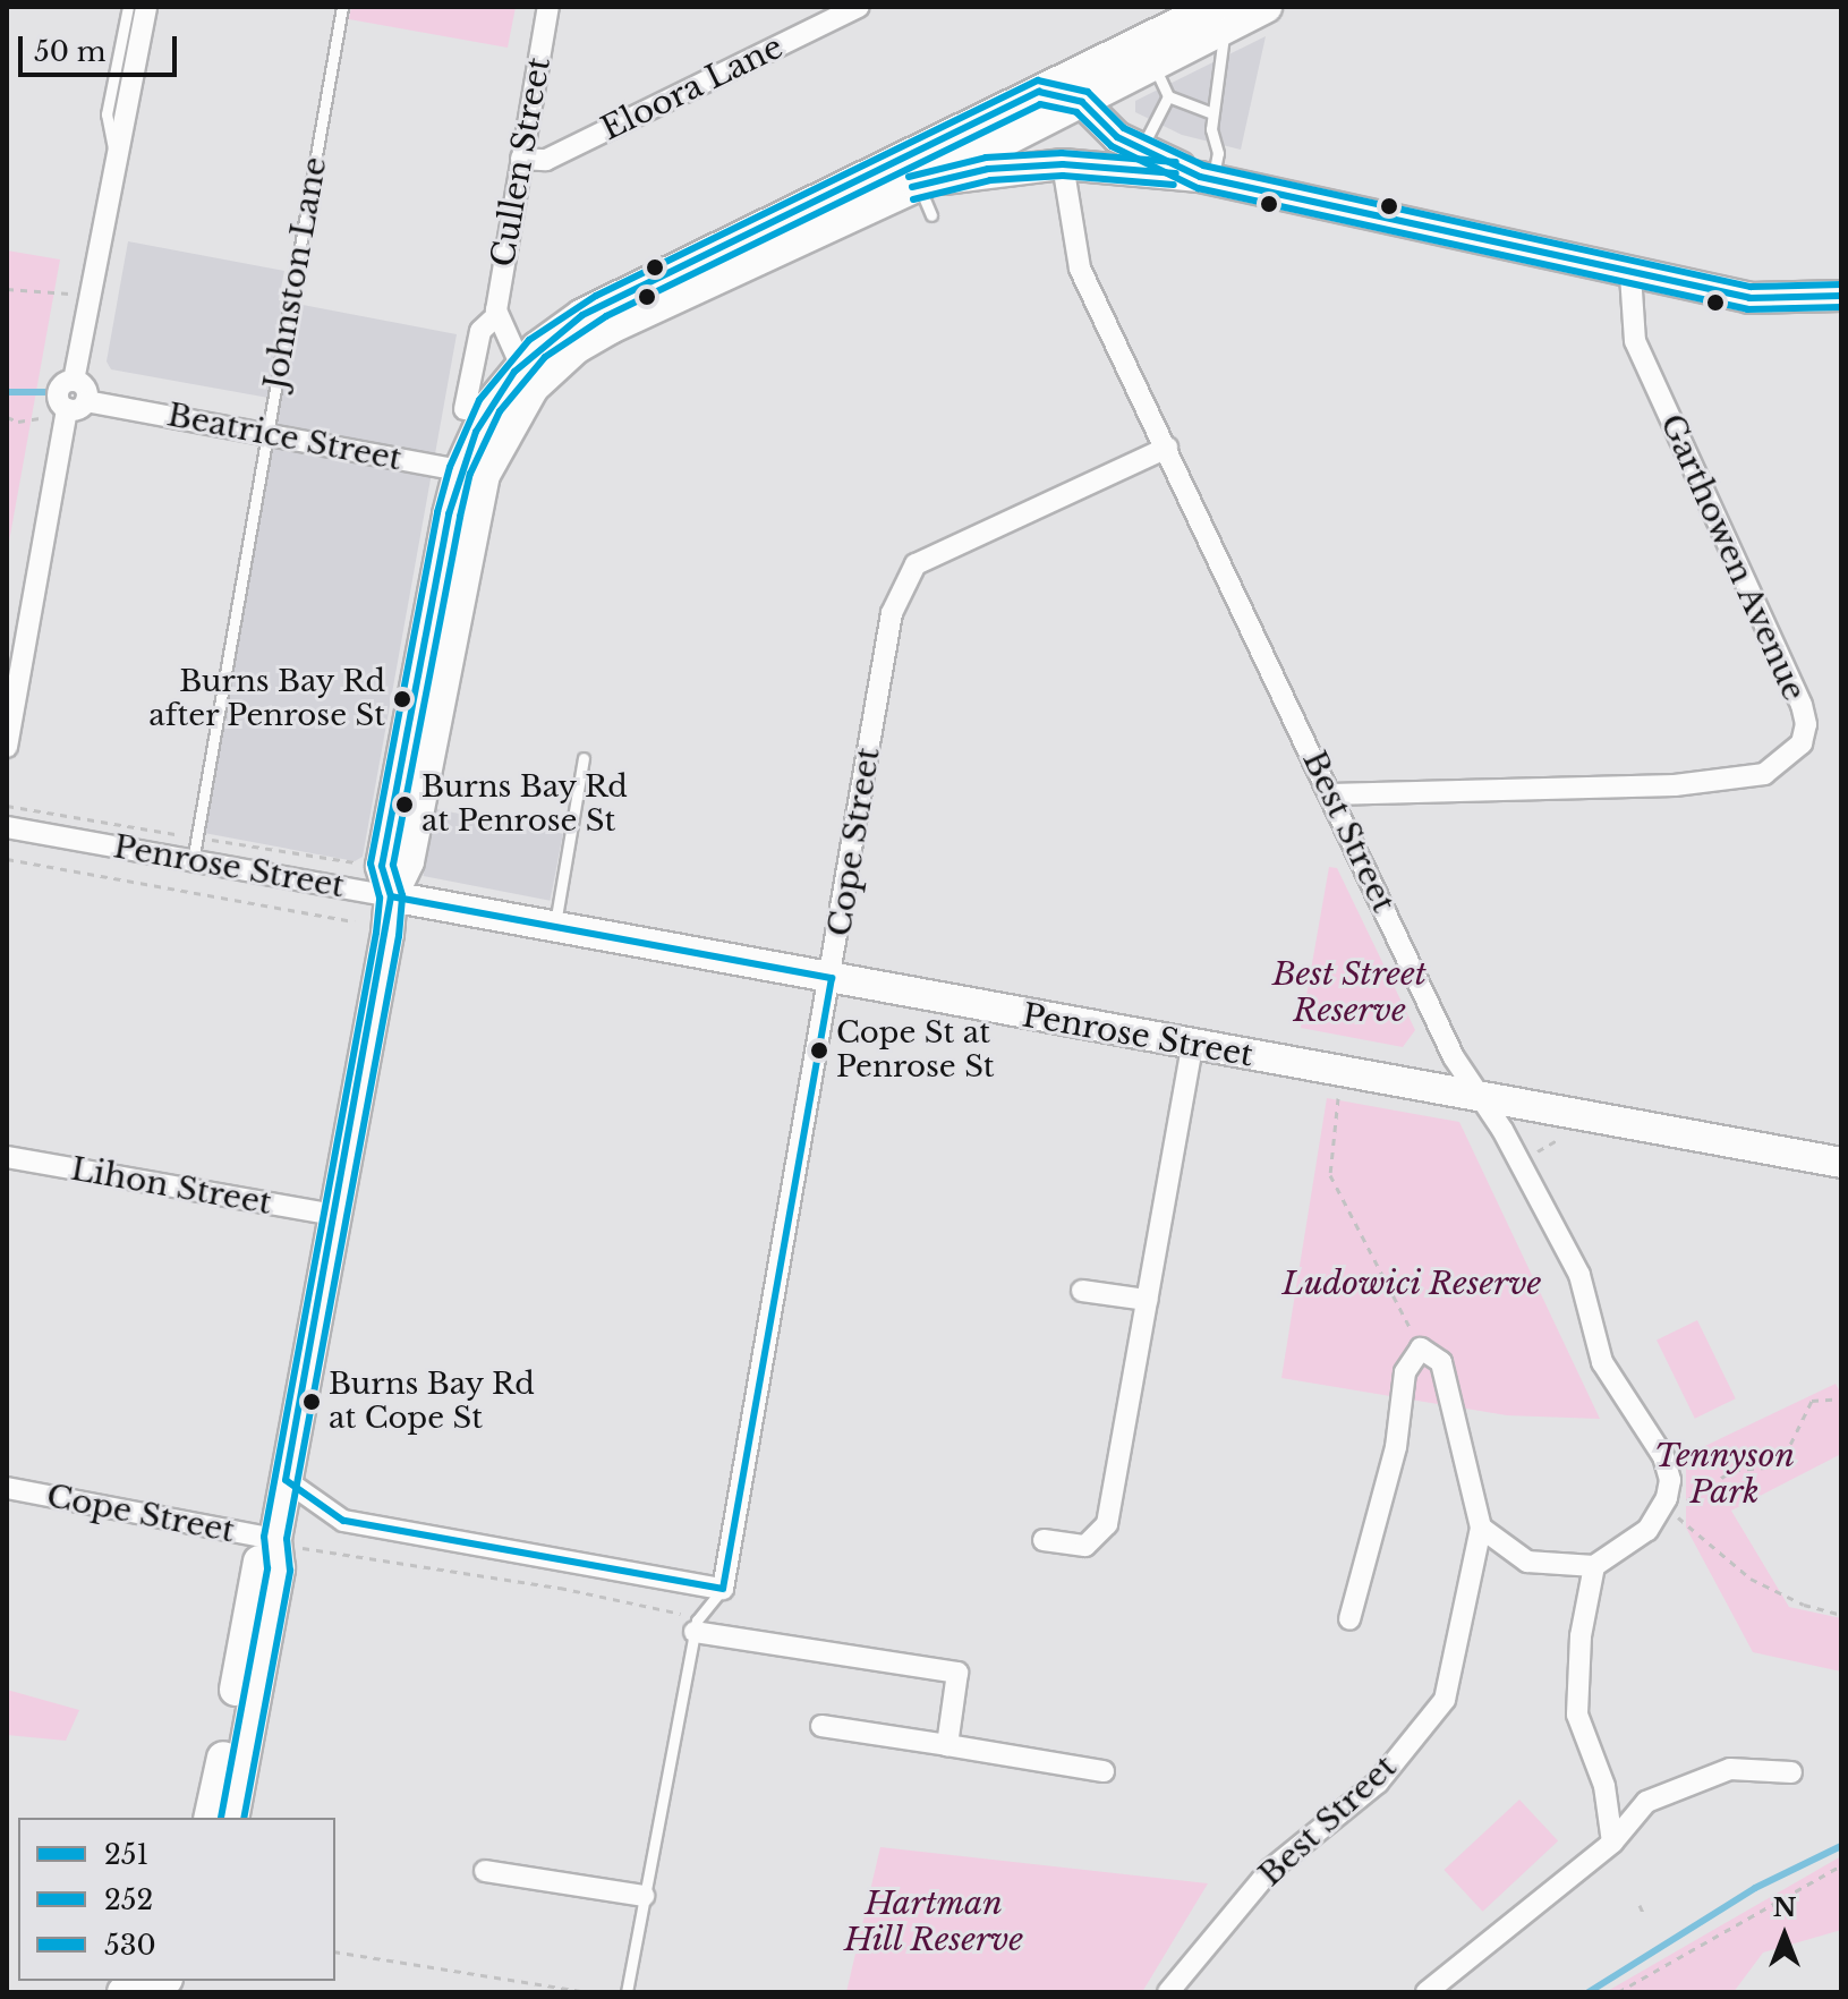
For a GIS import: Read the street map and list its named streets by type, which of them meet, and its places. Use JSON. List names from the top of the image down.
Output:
{
  "streets": {
    "main road": ["Penrose Street"],
    "street": [
      "Eloora Lane",
      "Cullen Street",
      "Beatrice Street",
      "Garthowen Avenue",
      "Best Street",
      "Cope Street",
      "Lihon Street"
    ],
    "lane": ["Johnston Lane"]
  },
  "crossings": [
    ["Eloora Lane", "Cullen Street"],
    ["Johnston Lane", "Beatrice Street"],
    ["Johnston Lane", "Penrose Street"],
    ["Garthowen Avenue", "Best Street"],
    ["Best Street", "Cope Street"],
    ["Best Street", "Penrose Street"],
    ["Cope Street", "Penrose Street"]
  ],
  "parks": [
    "Best Street Reserve",
    "Ludowici Reserve",
    "Tennyson Park",
    "Hartman Hill Reserve"
  ],
  "places": [
    "Burns Bay Rd after Penrose St",
    "Burns Bay Rd at Penrose St",
    "Cope St at Penrose St",
    "Burns Bay Rd at Cope St"
  ],
  "lines": ["transit line 530", "transit line 251", "transit line 252"],
  "legend": ["251", "252", "530"],
  "scale_bar": "50 m",
  "north": "top"
}
